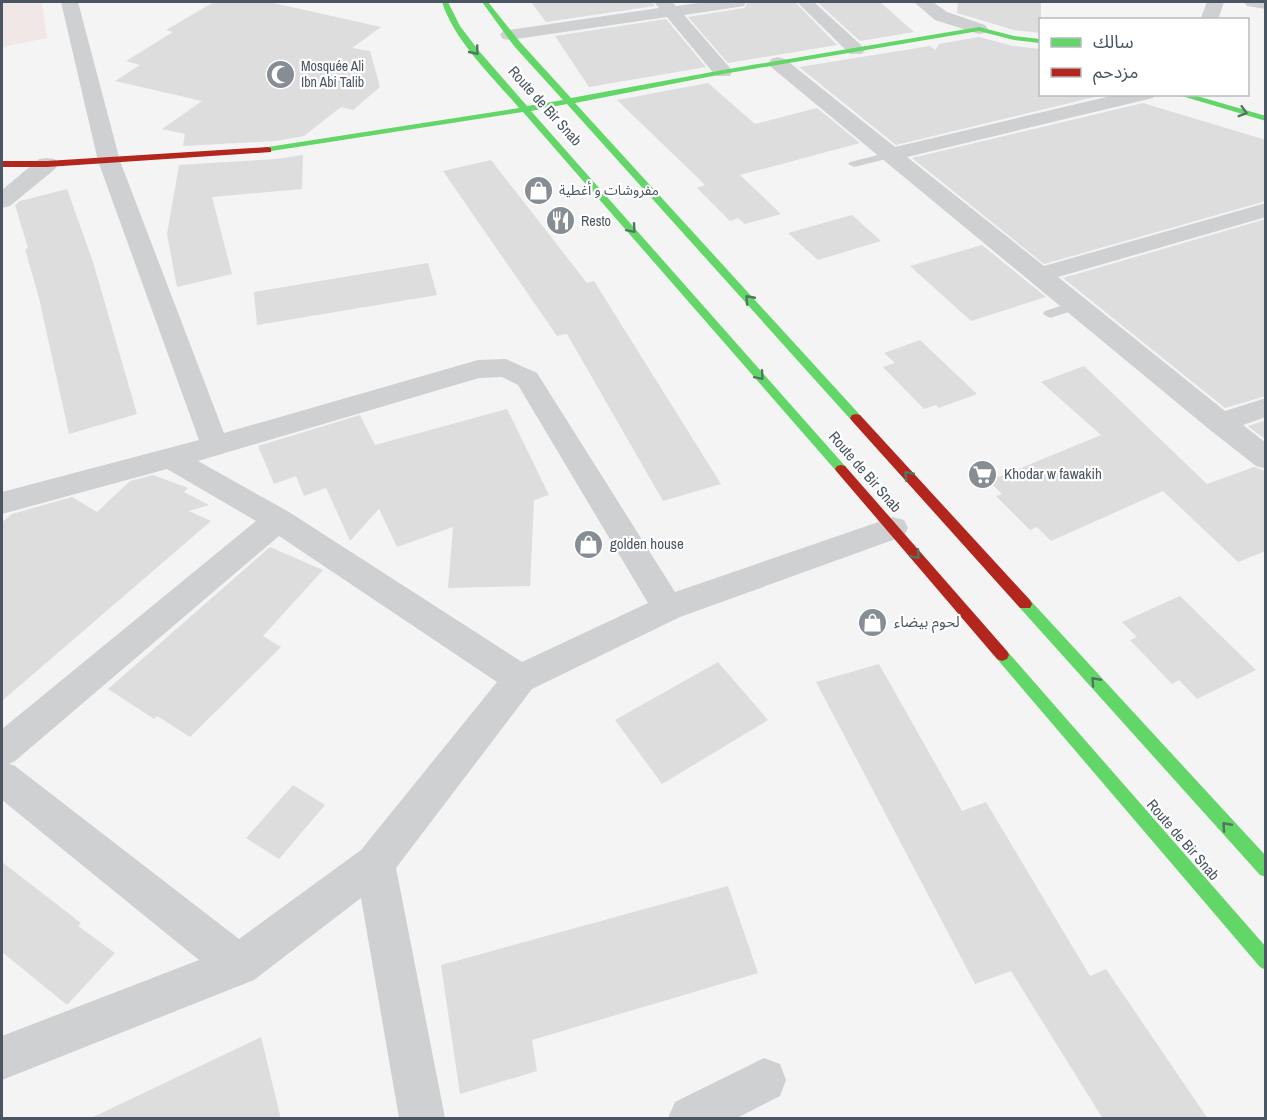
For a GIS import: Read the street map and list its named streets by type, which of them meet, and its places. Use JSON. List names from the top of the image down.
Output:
{
  "streets": {
    "main road": ["Route de Bir Snab"]
  },
  "places": {
    "mosque": ["Mosquée Ali Ibn Abi Talib"],
    "shop": ["مفروشات و أغطية", "golden house", "لحوم بيضاء"],
    "restaurant": ["Resto"],
    "supermarket": ["Khodar w fawakih"]
  },
  "legend": ["سالك", "مزدحم"]
}
